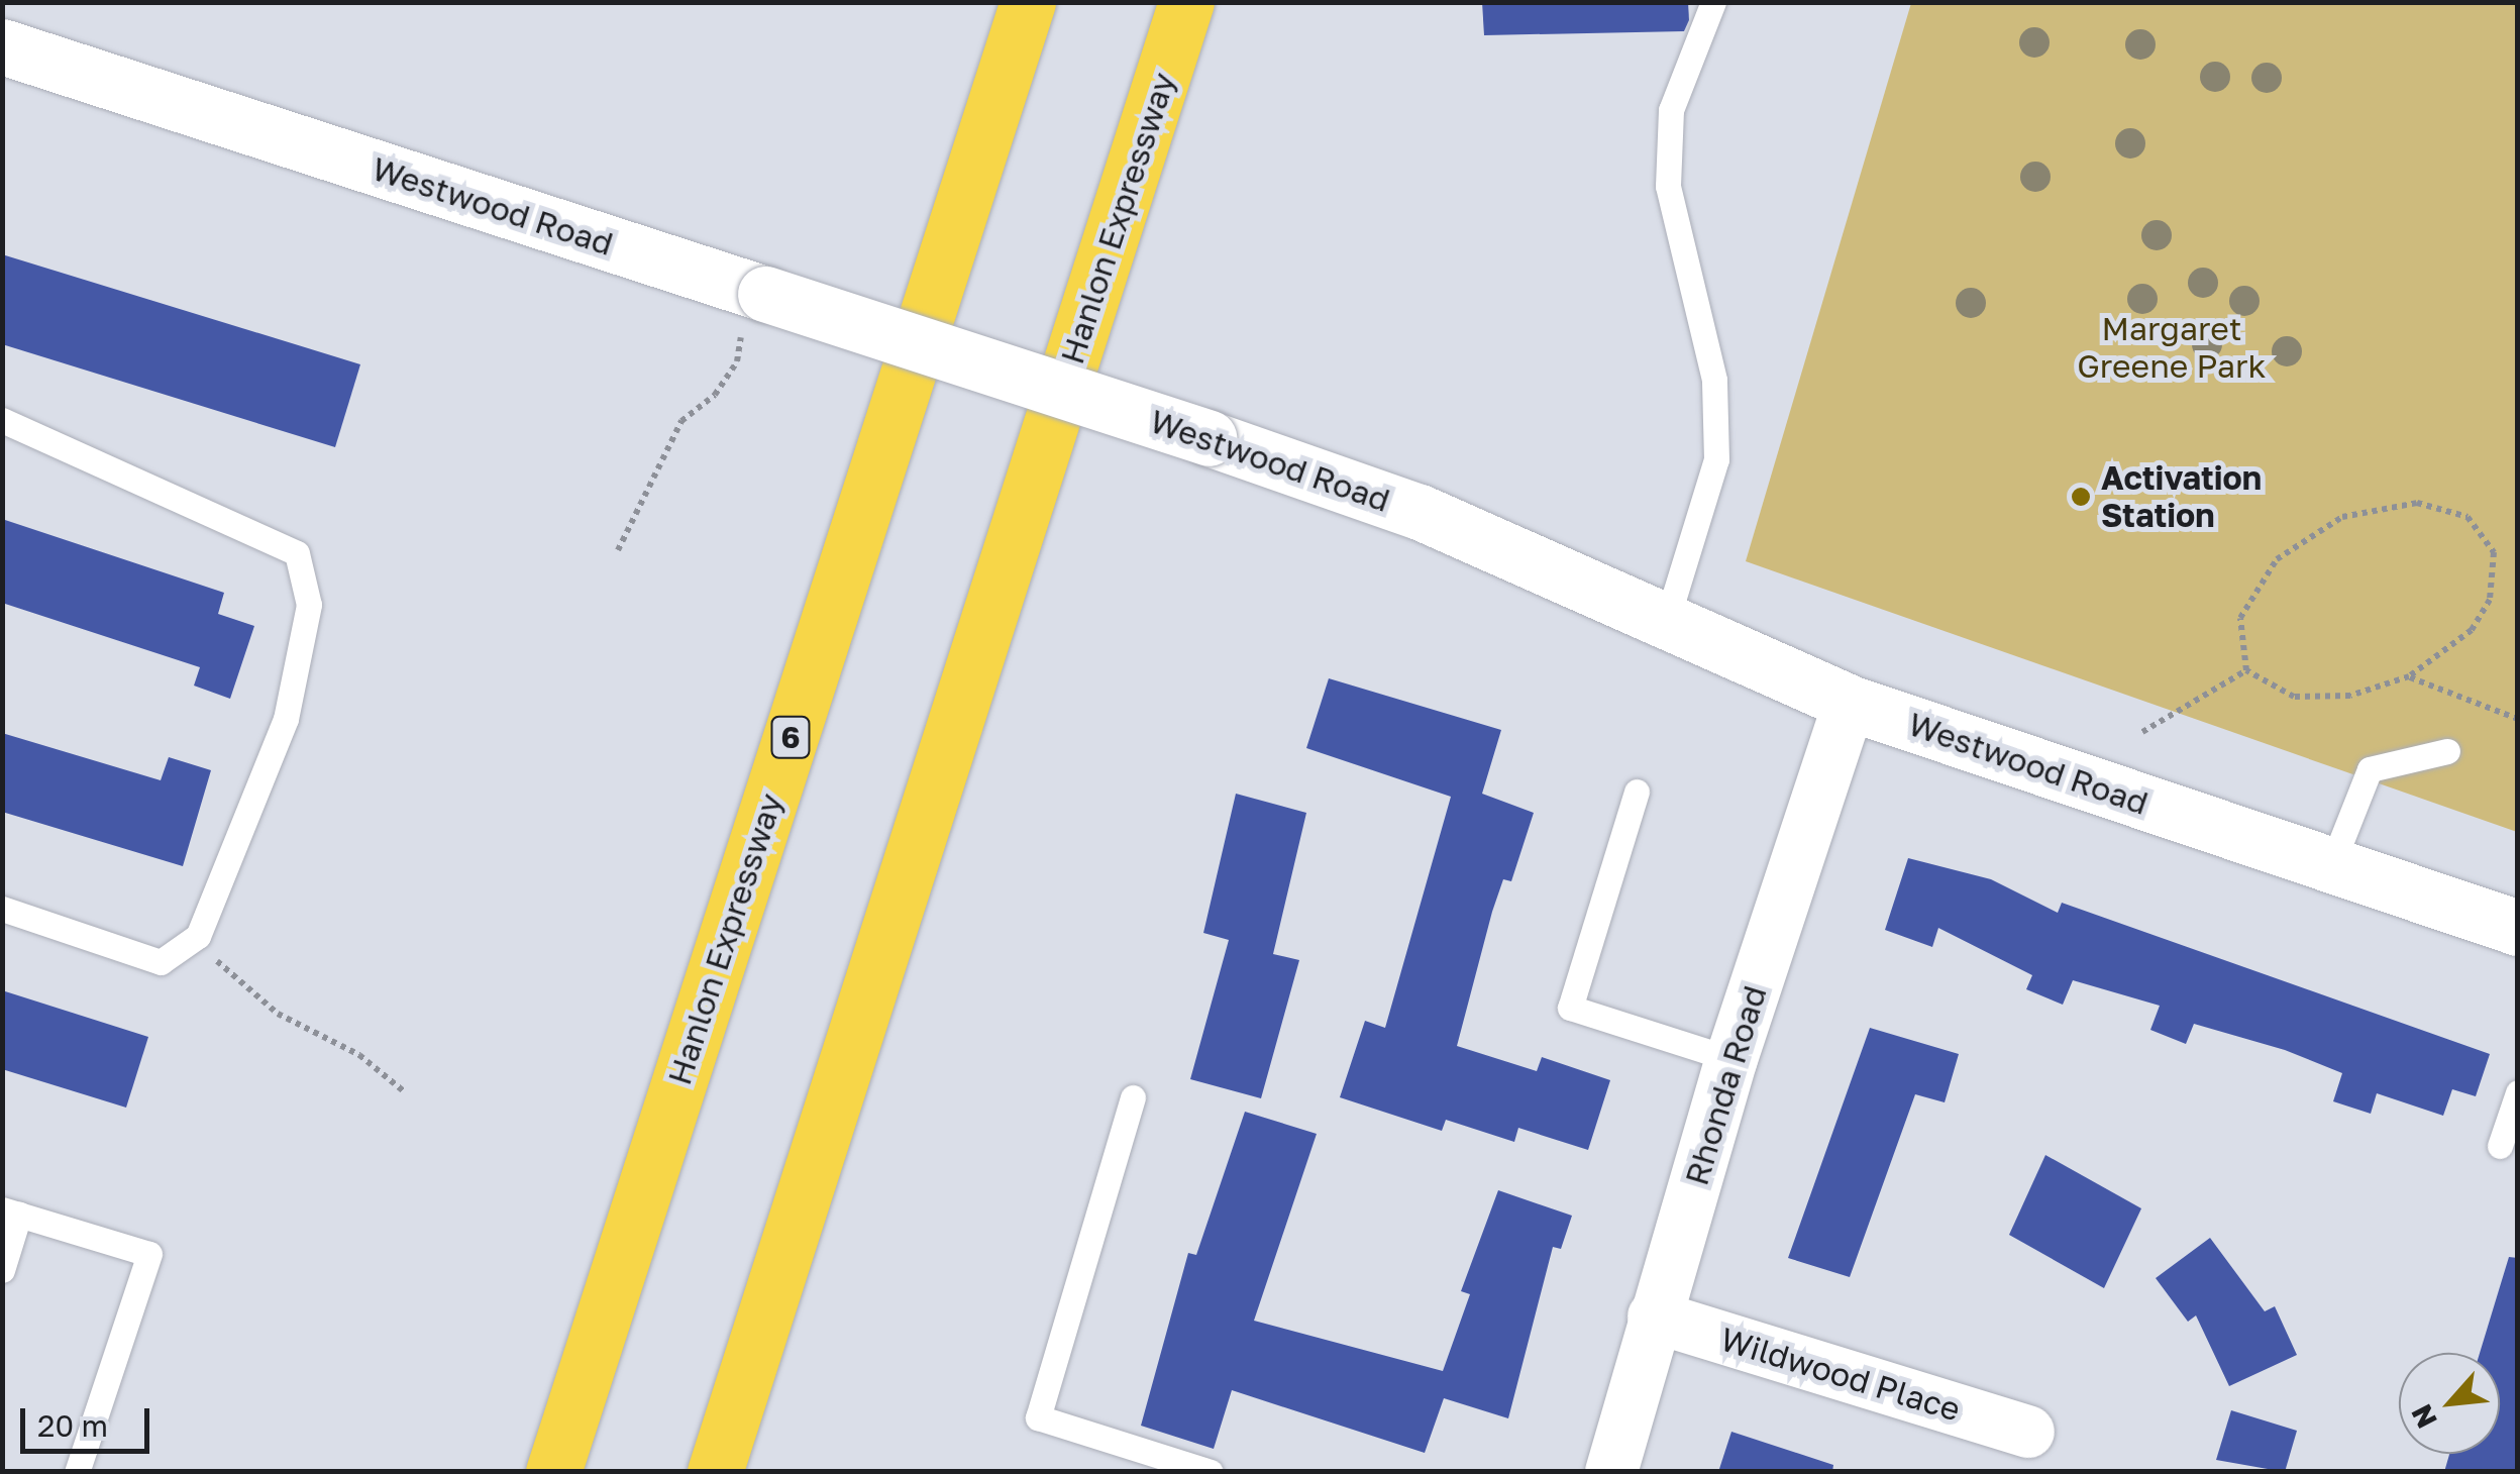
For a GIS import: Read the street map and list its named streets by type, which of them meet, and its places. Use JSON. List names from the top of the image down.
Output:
{
  "streets": {
    "highway": ["Hanlon Expressway", "6"],
    "street": ["Westwood Road", "Rhonda Road", "Wildwood Place"]
  },
  "crossings": [
    ["Westwood Road", "Rhonda Road"],
    ["Rhonda Road", "Wildwood Place"]
  ],
  "parks": ["Margaret Greene Park"],
  "places": ["Activation Station"],
  "scale_bar": "20 m",
  "north": "bottom left"
}
